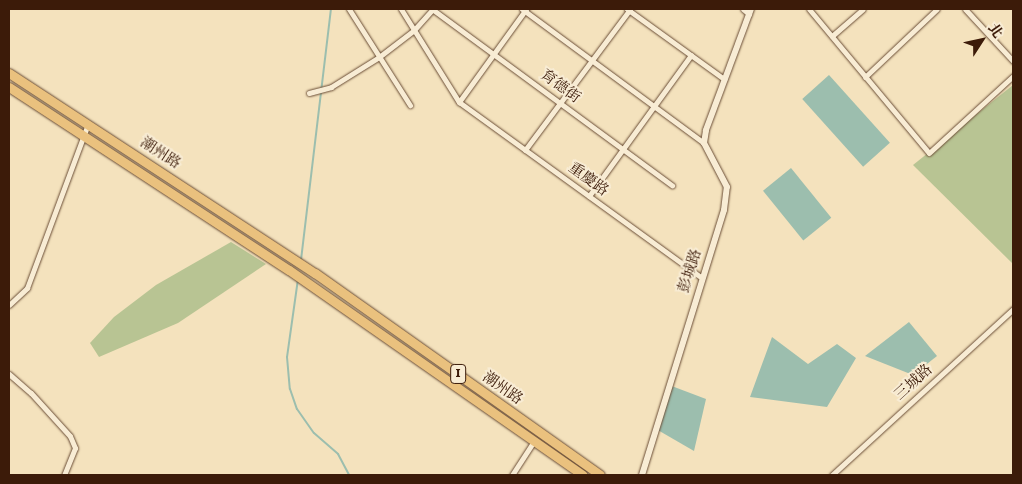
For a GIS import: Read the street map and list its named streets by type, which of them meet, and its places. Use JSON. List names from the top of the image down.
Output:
{
  "streets": {
    "main road": ["潮州路", "1"],
    "street": [
      "育德街",
      "重慶路",
      "彭城路",
      "三城路"
    ]
  },
  "crossings": [
    ["重慶路", "彭城路"]
  ],
  "north": "top right"
}
